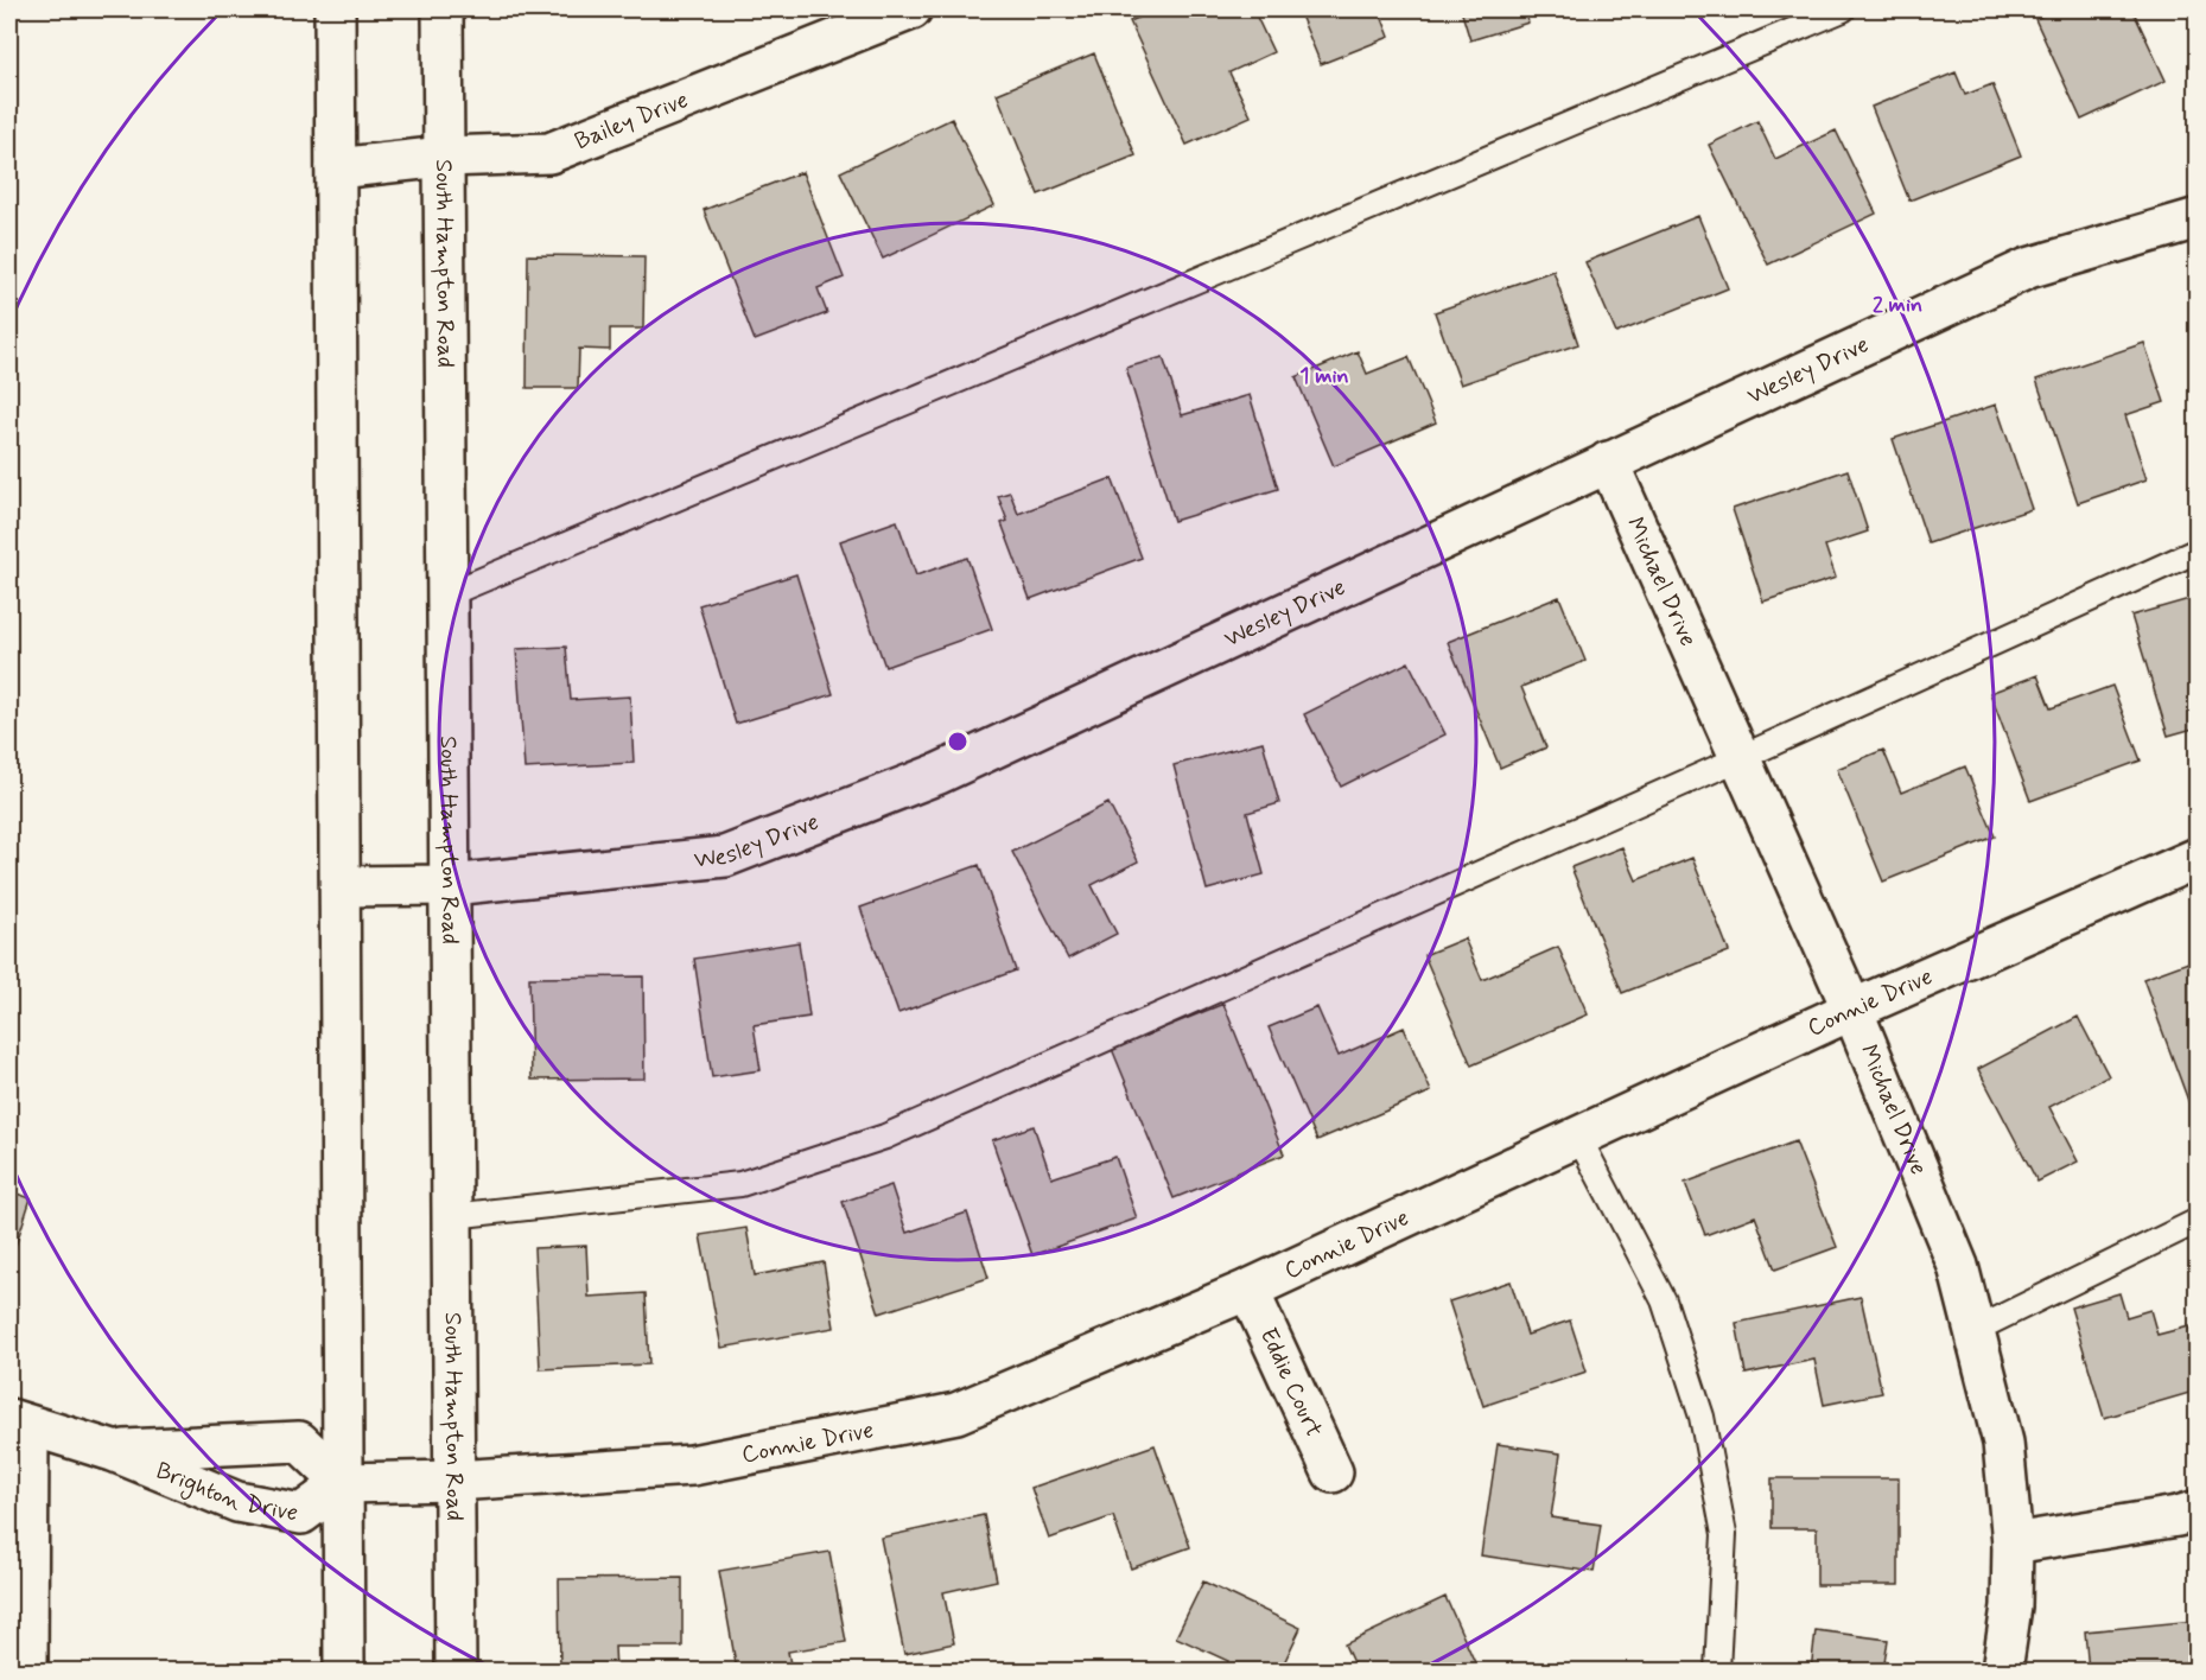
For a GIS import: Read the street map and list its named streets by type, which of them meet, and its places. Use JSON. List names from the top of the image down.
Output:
{
  "streets": {
    "street": [
      "Bailey Drive",
      "South Hampton Road",
      "Wesley Drive",
      "Michael Drive",
      "Connie Drive",
      "Eddie Court",
      "Brighton Drive"
    ]
  },
  "crossings": [
    ["Bailey Drive", "South Hampton Road"],
    ["South Hampton Road", "Wesley Drive"],
    ["South Hampton Road", "Connie Drive"],
    ["Wesley Drive", "Michael Drive"],
    ["Michael Drive", "Connie Drive"],
    ["Connie Drive", "Eddie Court"],
    ["Connie Drive", "Brighton Drive"]
  ],
  "rings": ["2 min", "1 min"]
}
